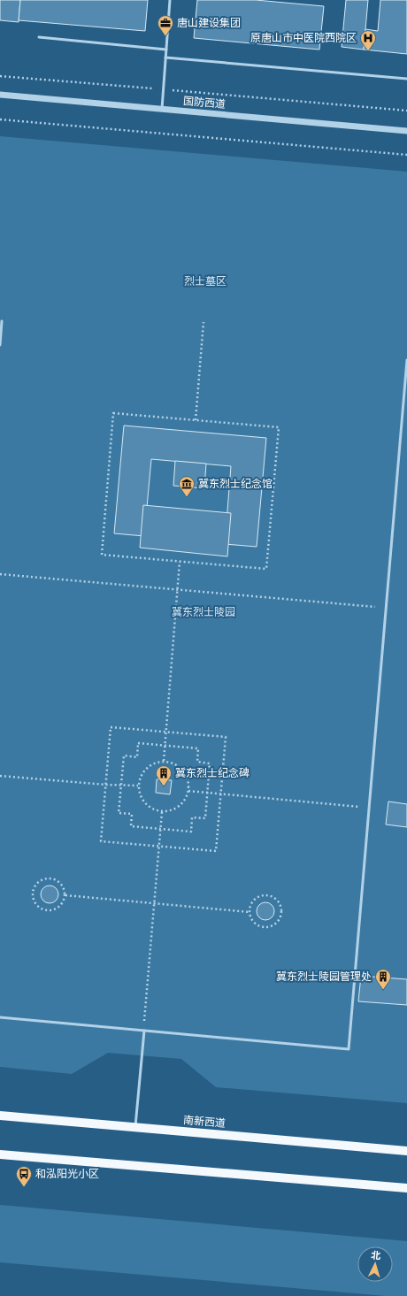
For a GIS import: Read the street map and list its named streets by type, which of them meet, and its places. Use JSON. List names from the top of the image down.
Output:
{
  "streets": {
    "main road": ["南新西道"],
    "street": ["国防西道"]
  },
  "parks": ["烈士墓区", "冀东烈士陵园"],
  "places": {
    "office": ["唐山建设集团"],
    "hospital": ["原唐山市中医院西院区"],
    "museum": ["冀东烈士纪念馆"],
    "building": ["冀东烈士纪念碑", "冀东烈士陵园管理处"],
    "bus stop": ["和泓阳光小区"]
  },
  "north": "top"
}
